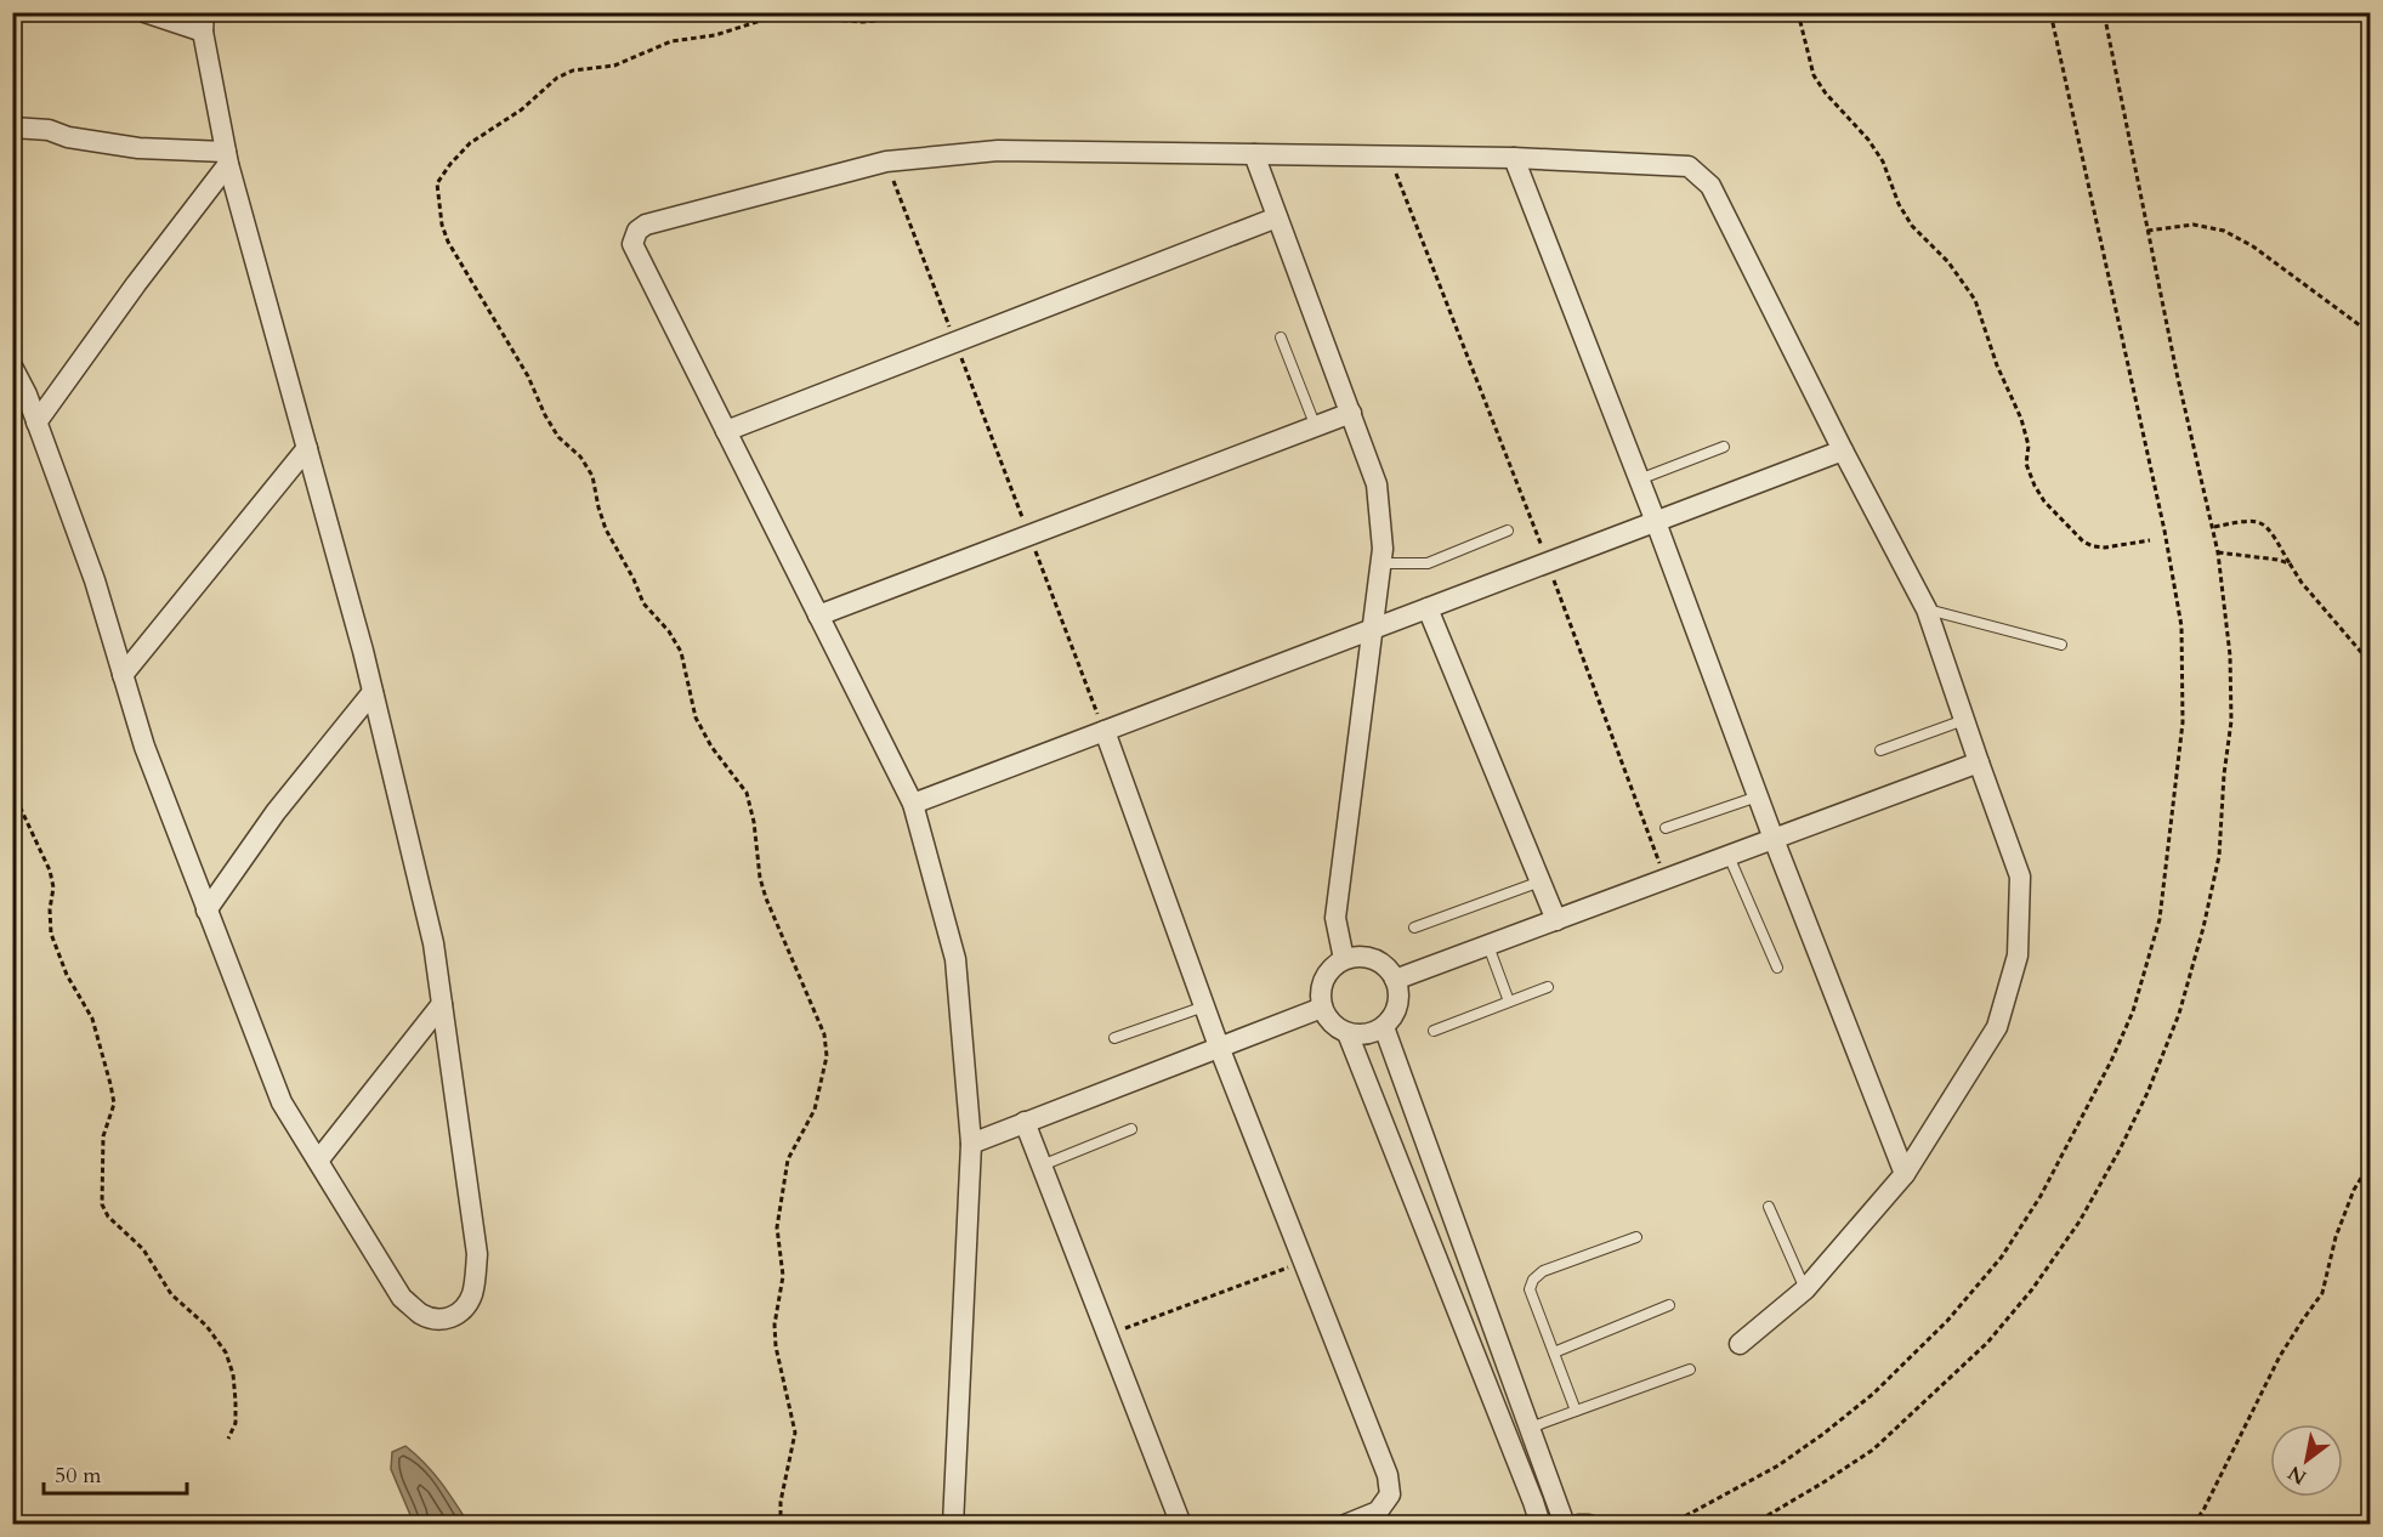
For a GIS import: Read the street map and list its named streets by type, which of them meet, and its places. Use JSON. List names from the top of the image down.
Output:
{
  "scale_bar": "50 m",
  "north": "bottom left"
}
